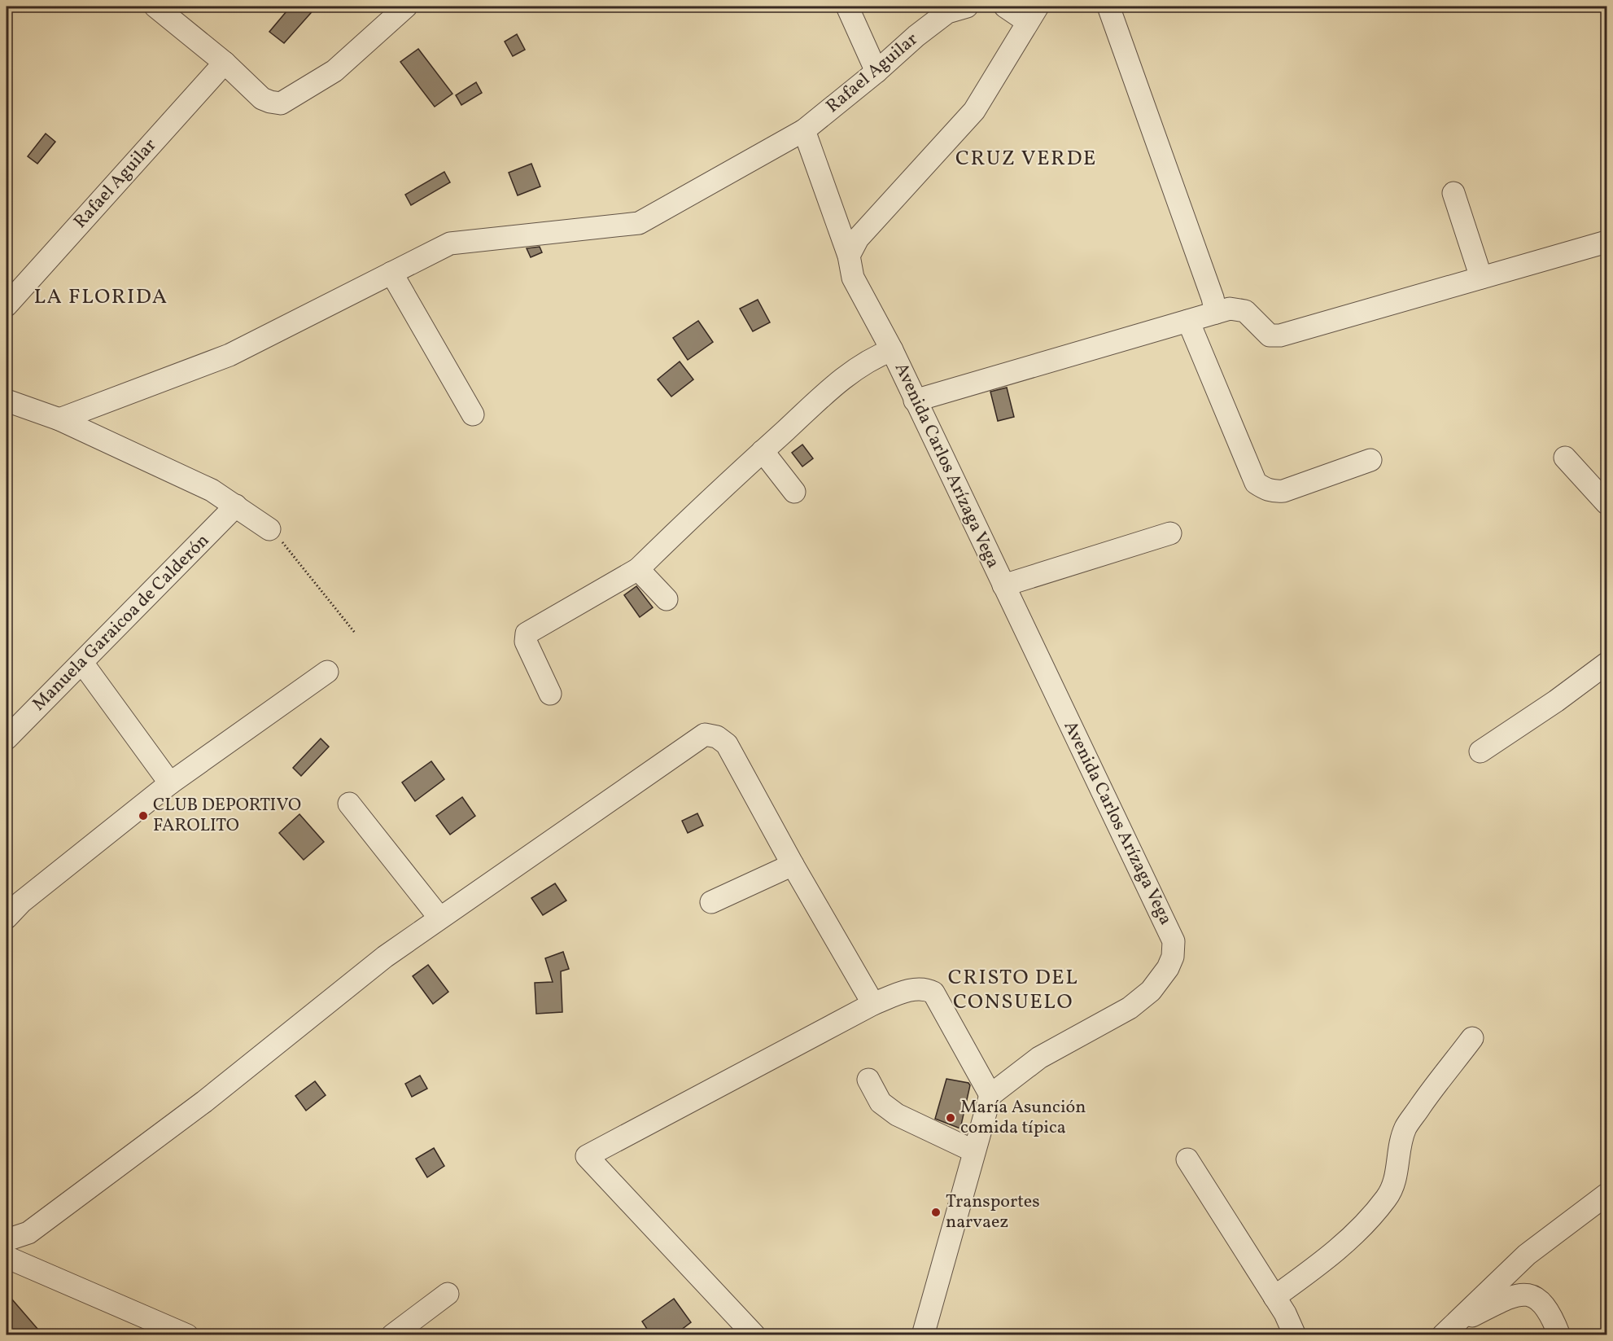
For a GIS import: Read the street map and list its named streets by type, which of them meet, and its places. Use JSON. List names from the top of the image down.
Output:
{
  "streets": {
    "street": ["Rafael Aguilar", "Avenida Carlos Arízaga Vega", "Manuela Garaicoa de Calderón"]
  },
  "crossings": [
    ["Rafael Aguilar", "Avenida Carlos Arízaga Vega"]
  ],
  "districts": ["CRUZ VERDE", "LA FLORIDA", "CRISTO DEL CONSUELO"],
  "places": ["CLUB DEPORTIVO FAROLITO", "María Asunción comida típica", "Transportes narvaez"]
}
